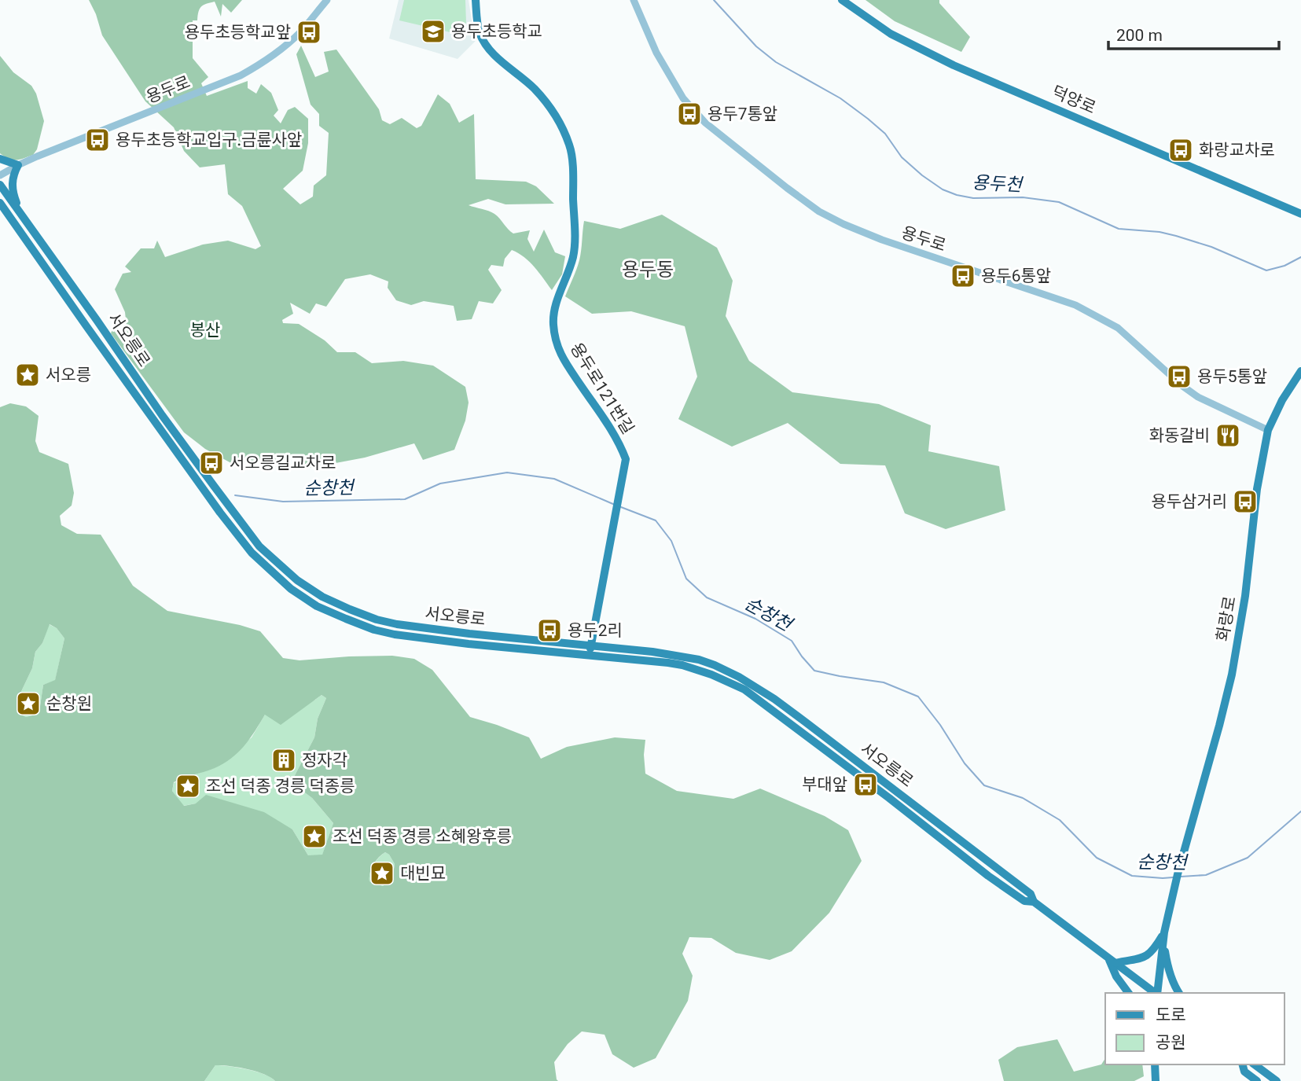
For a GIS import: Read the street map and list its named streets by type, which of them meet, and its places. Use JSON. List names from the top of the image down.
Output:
{
  "streets": {
    "main road": [
      "덕양로",
      "서오릉로",
      "용두로121번길",
      "화랑로"
    ],
    "street": ["용두로"]
  },
  "crossings": [
    ["용두로", "화랑로"],
    ["서오릉로", "용두로121번길"]
  ],
  "districts": ["용두동"],
  "water": ["용두천", "순창천"],
  "parks": ["봉산"],
  "places": {
    "school or university": ["용두초등학교"],
    "bus stop": [
      "용두초등학교앞",
      "용두7통앞",
      "용두초등학교입구.금륜사앞",
      "화랑교차로",
      "용두6통앞",
      "용두5통앞",
      "서오릉길교차로",
      "용두삼거리",
      "용두2리",
      "부대앞"
    ],
    "place": [
      "서오릉",
      "순창원",
      "조선 덕종 경릉 덕종릉",
      "조선 덕종 경릉 소혜왕후릉",
      "대빈묘"
    ],
    "restaurant": ["화동갈비"],
    "building": ["정자각"]
  },
  "legend": ["도로", "공원"],
  "scale_bar": "200 m"
}
